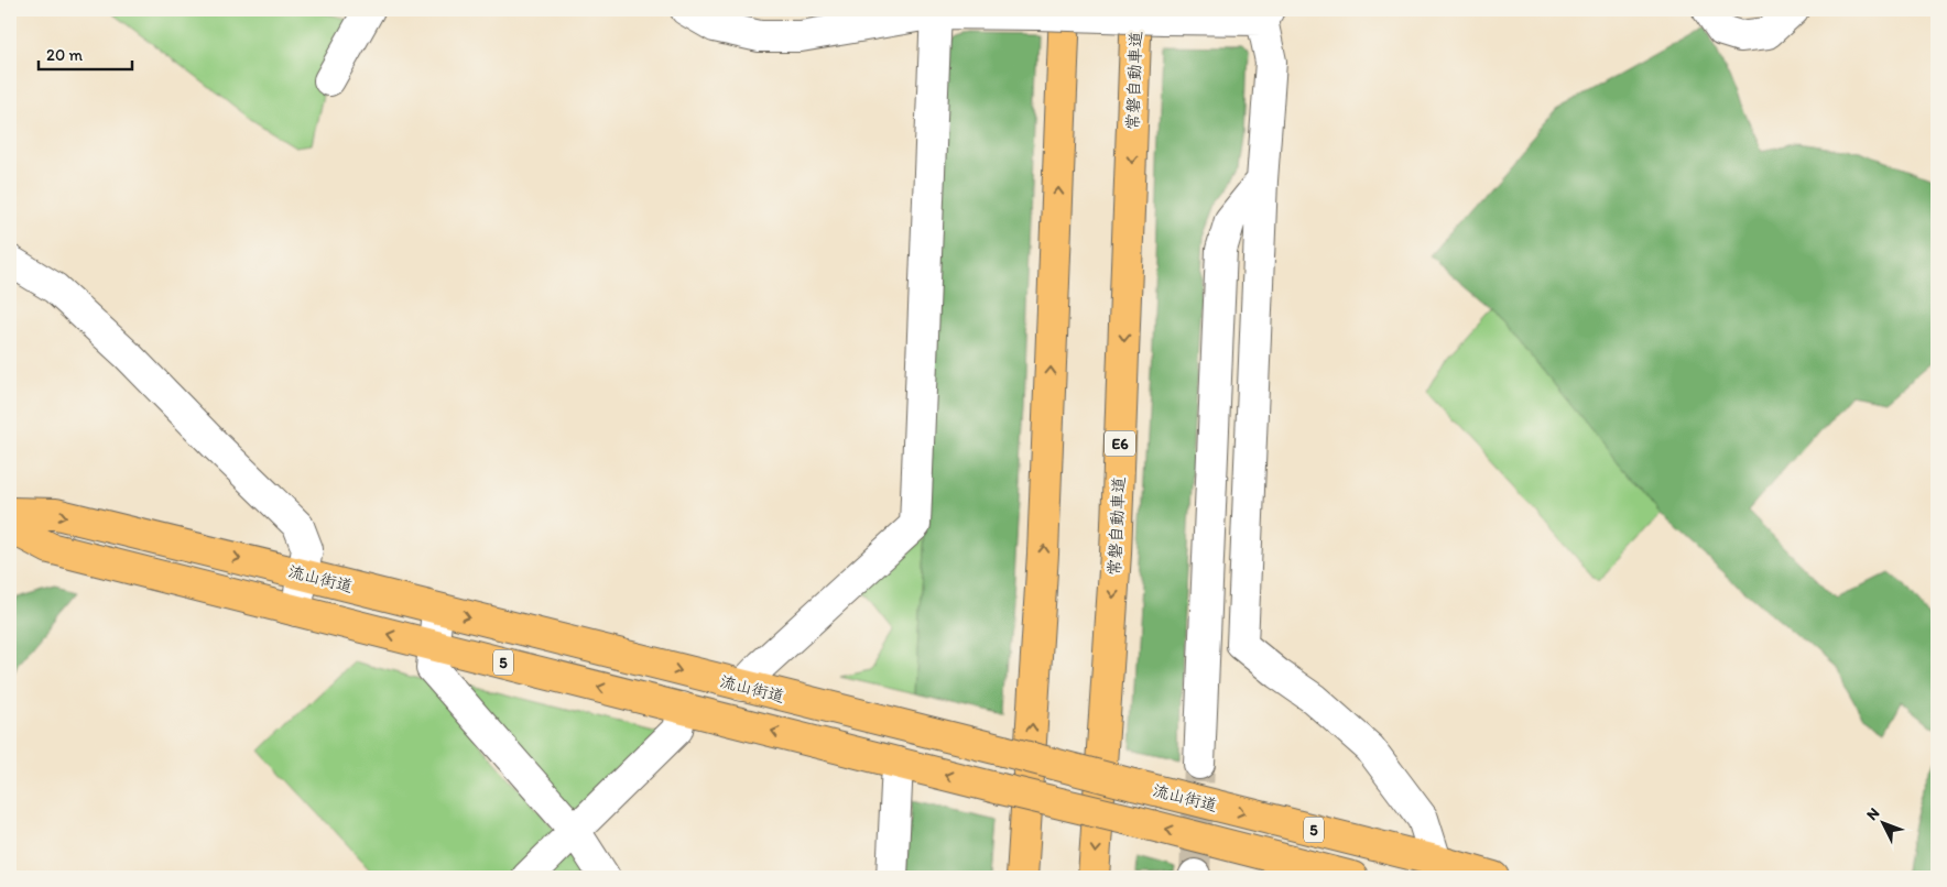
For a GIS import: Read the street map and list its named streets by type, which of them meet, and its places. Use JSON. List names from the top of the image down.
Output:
{
  "streets": {
    "main road": [
      "常磐自動車道",
      "E6",
      "流山街道",
      "5"
    ]
  },
  "scale_bar": "20 m",
  "north": "top left"
}
